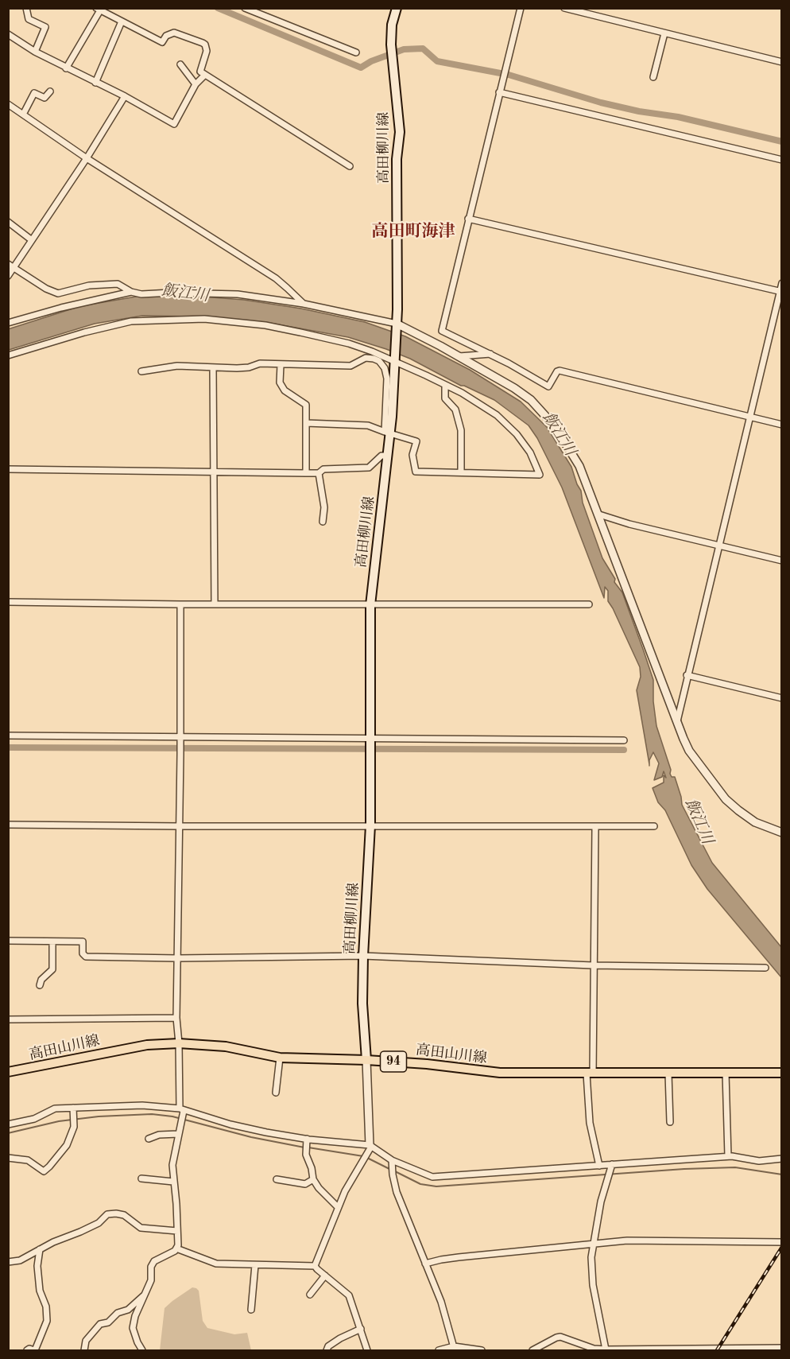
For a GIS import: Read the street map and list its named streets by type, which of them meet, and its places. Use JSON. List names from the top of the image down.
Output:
{
  "streets": {
    "main road": ["高田柳川線", "高田山川線", "94"]
  },
  "crossings": [
    ["高田柳川線", "高田山川線"]
  ],
  "districts": ["高田町海津"],
  "water": ["飯江川"]
}
